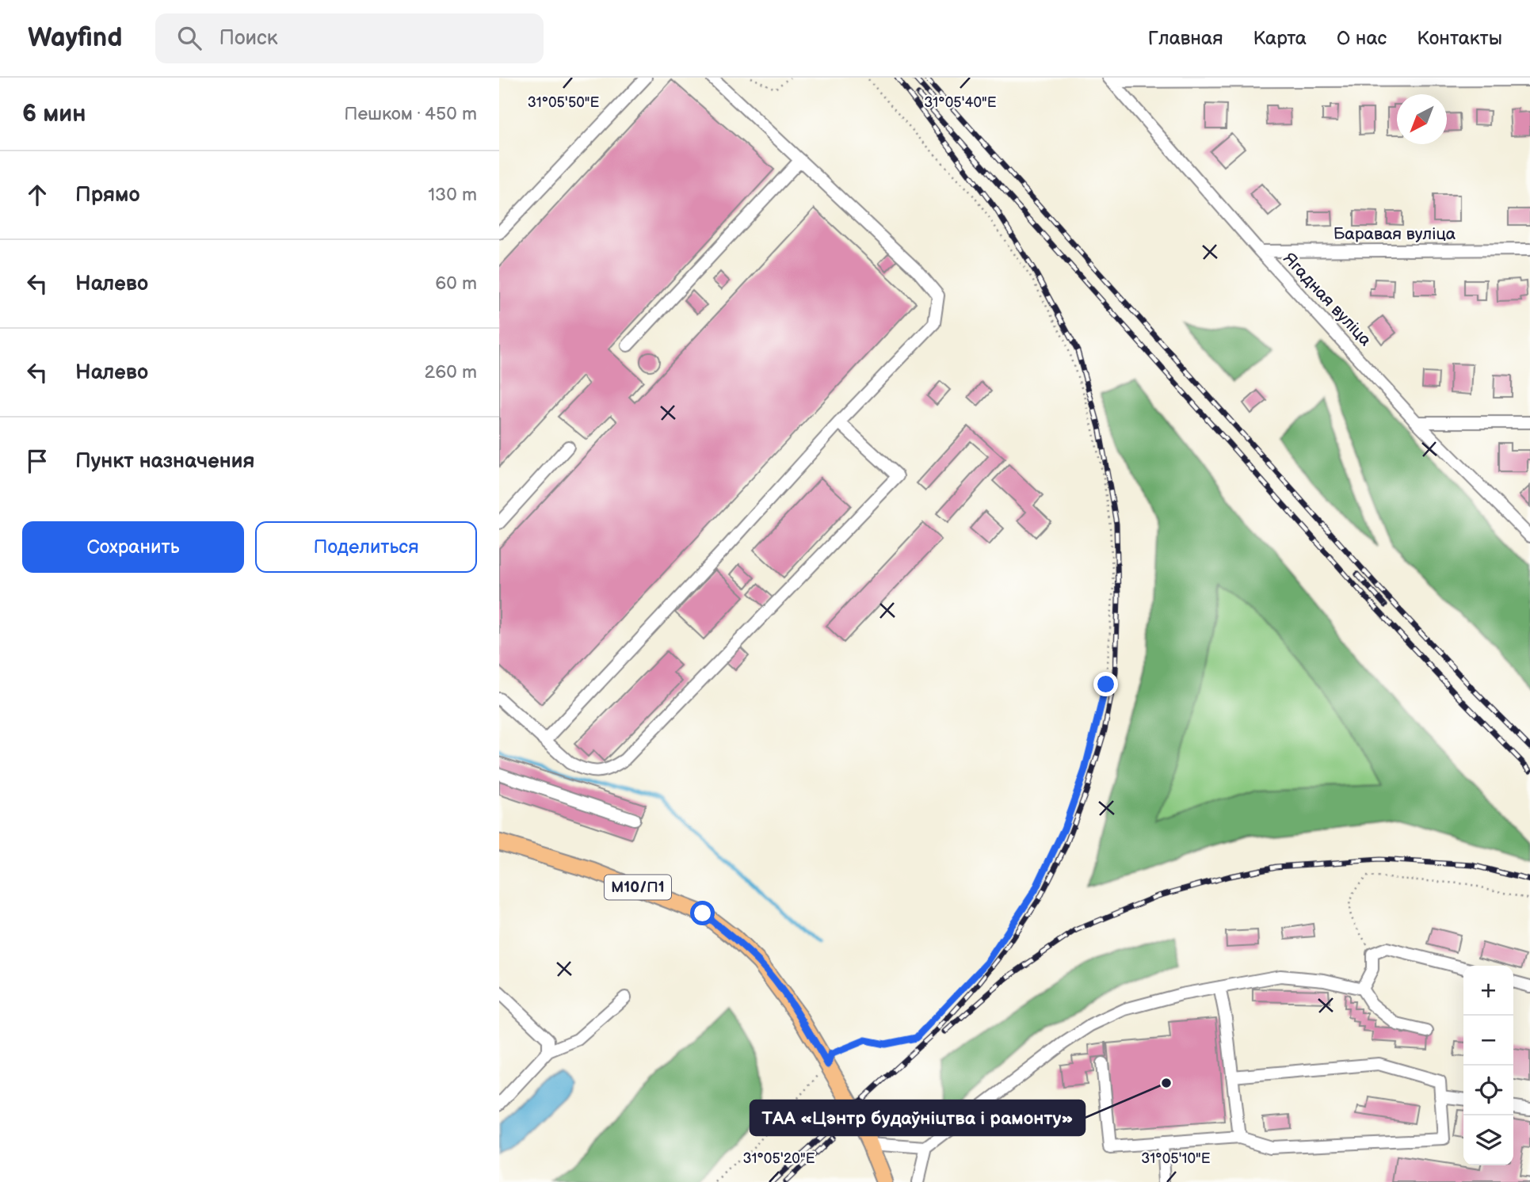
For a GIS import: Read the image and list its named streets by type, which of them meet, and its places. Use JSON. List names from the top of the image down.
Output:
{
  "streets": {
    "main road": ["М10/П1"],
    "street": ["Баравая вуліца", "Ягадная вуліца"]
  },
  "crossings": [
    ["Баравая вуліца", "Ягадная вуліца"]
  ],
  "places": ["ТАА «Цэнтр будаўніцтва і рамонту»"],
  "north": "bottom left",
  "page": {
    "header": "Wayfind",
    "search": "Поиск",
    "nav": [
      "Главная",
      "Карта",
      "О нас",
      "Контакты"
    ],
    "heading": ["6 мин", "Пешком · 450 m"],
    "list": [
      ["Прямо", "130 m"],
      ["Налево", "60 m"],
      ["Налево", "260 m"],
      "Пункт назначения"
    ],
    "buttons": ["Сохранить", "Поделиться"],
    "map_buttons": ["+", "−"]
  },
  "coordinates": [
    "31°05'50\"E",
    "31°05'40\"E",
    "31°05'20\"E",
    "31°05'10\"E"
  ]
}
